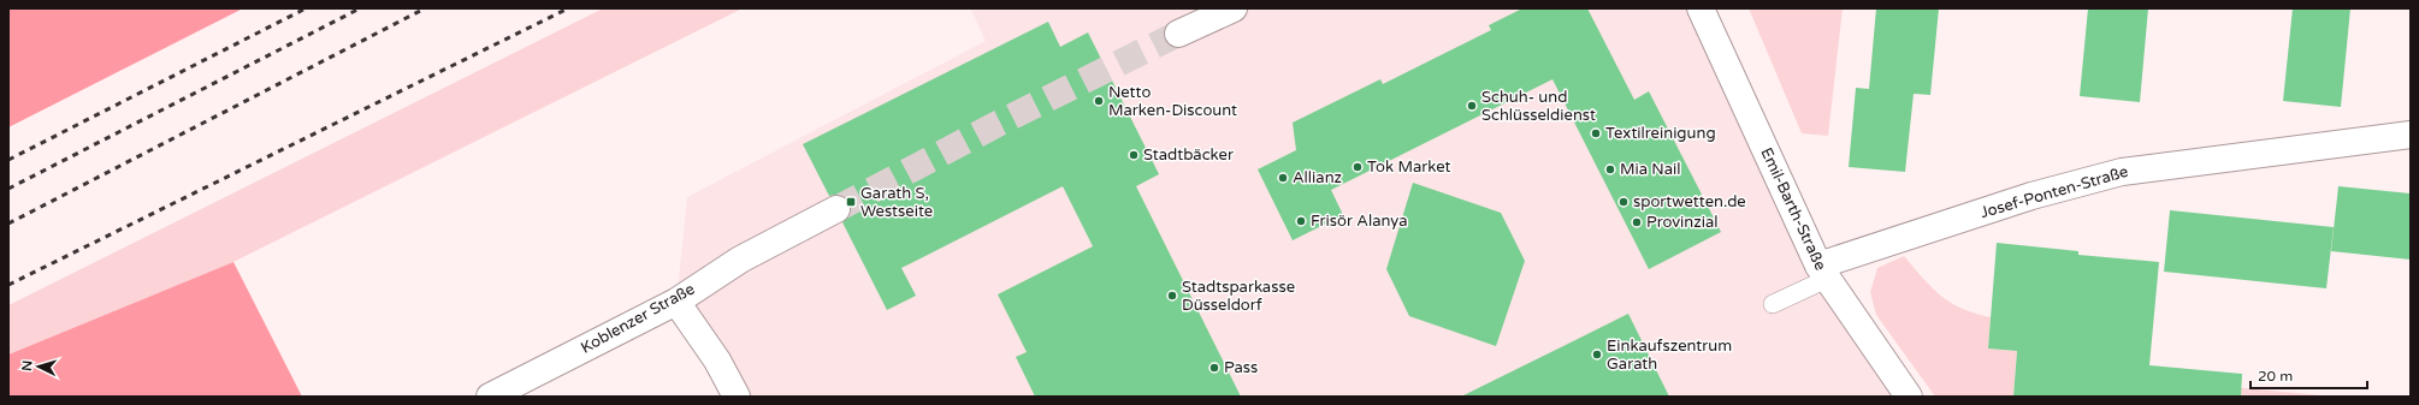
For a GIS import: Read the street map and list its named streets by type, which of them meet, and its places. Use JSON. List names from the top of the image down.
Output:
{
  "streets": {
    "street": ["Josef-Ponten-Straße", "Emil-Barth-Straße", "Koblenzer Straße"]
  },
  "crossings": [
    ["Josef-Ponten-Straße", "Emil-Barth-Straße"]
  ],
  "places": {
    "other": [
      "Netto Marken-Discount",
      "Schuh- und Schlüsseldienst",
      "Textilreinigung",
      "Stadtbäcker",
      "Tok Market",
      "Mia Nail",
      "Allianz",
      "sportwetten.de",
      "Frisör Alanya",
      "Provinzial",
      "Stadtsparkasse Düsseldorf",
      "Einkaufszentrum Garath",
      "Pass"
    ],
    "transit": ["Garath S, Westseite"]
  },
  "scale_bar": "20 m",
  "north": "left"
}
